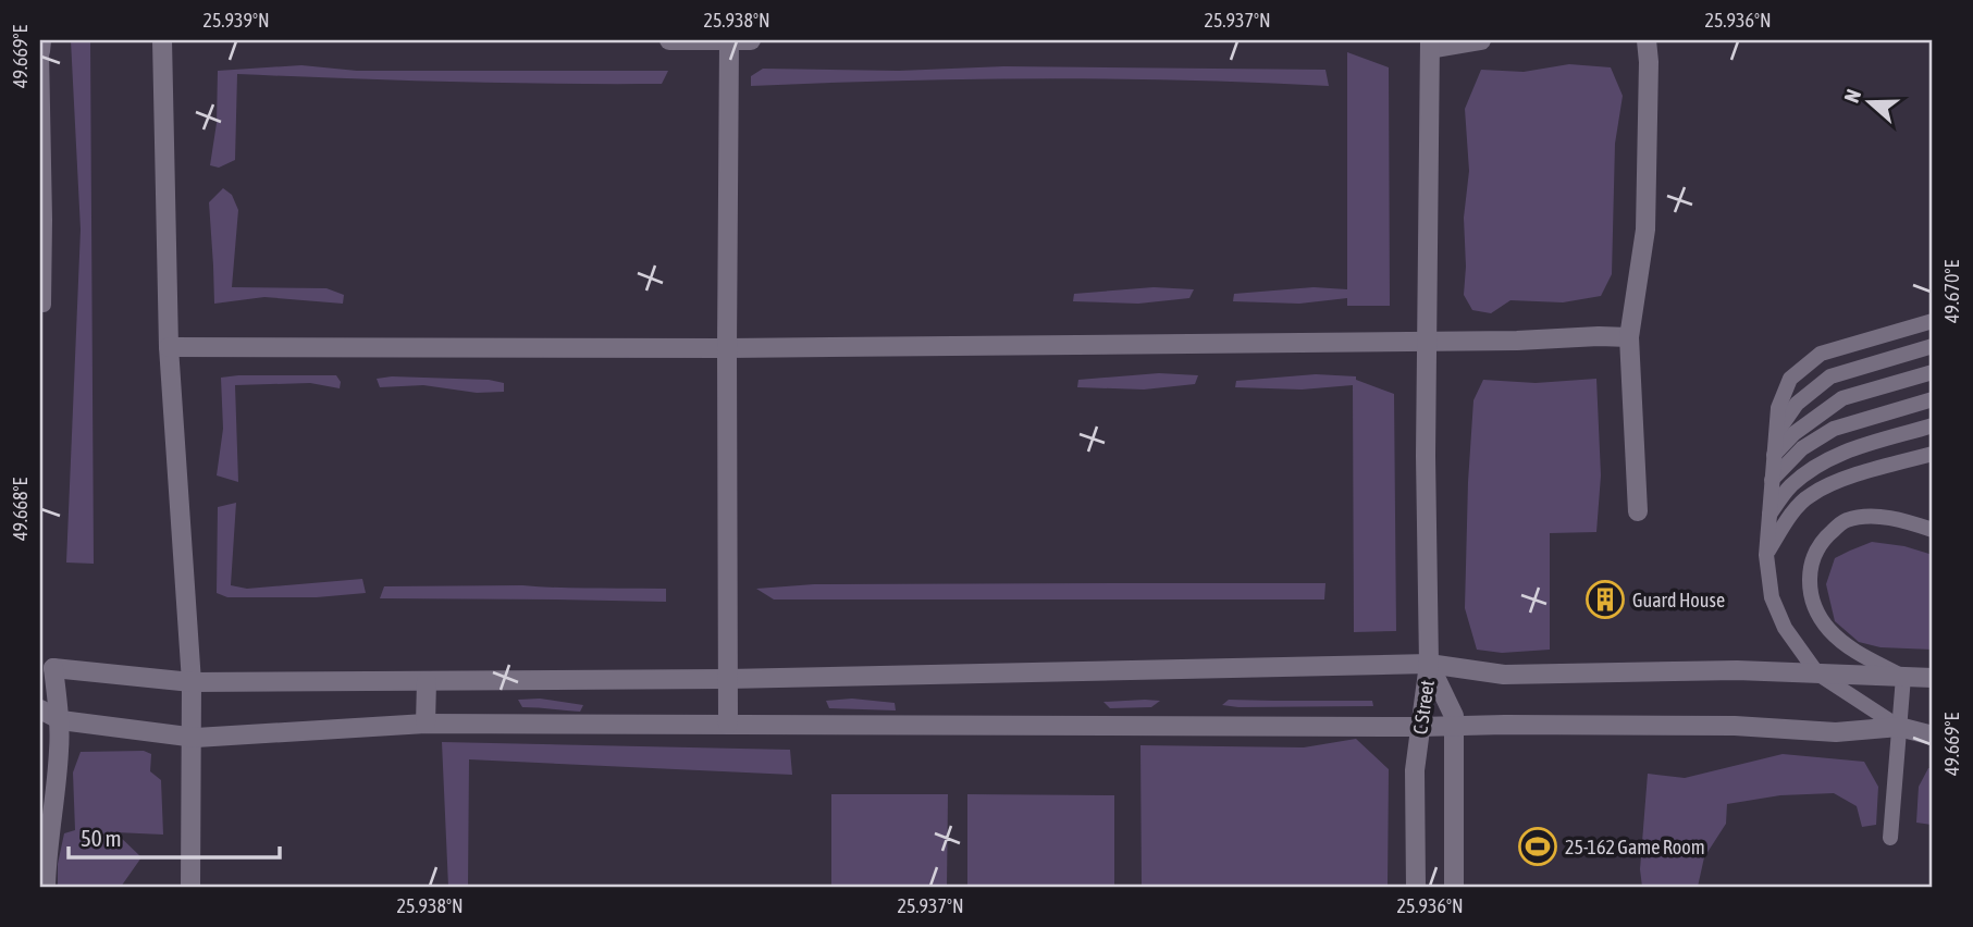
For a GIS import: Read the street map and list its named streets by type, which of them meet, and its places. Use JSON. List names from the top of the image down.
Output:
{
  "streets": {
    "street": ["C Street"]
  },
  "places": {
    "building": ["Guard House"],
    "sports": ["25-162 Game Room"]
  },
  "scale_bar": "50 m",
  "north": "left",
  "coordinates": [
    "25.939°N",
    "25.938°N",
    "25.937°N",
    "25.936°N",
    "49.669°E",
    "49.670°E",
    "49.668°E"
  ]
}
